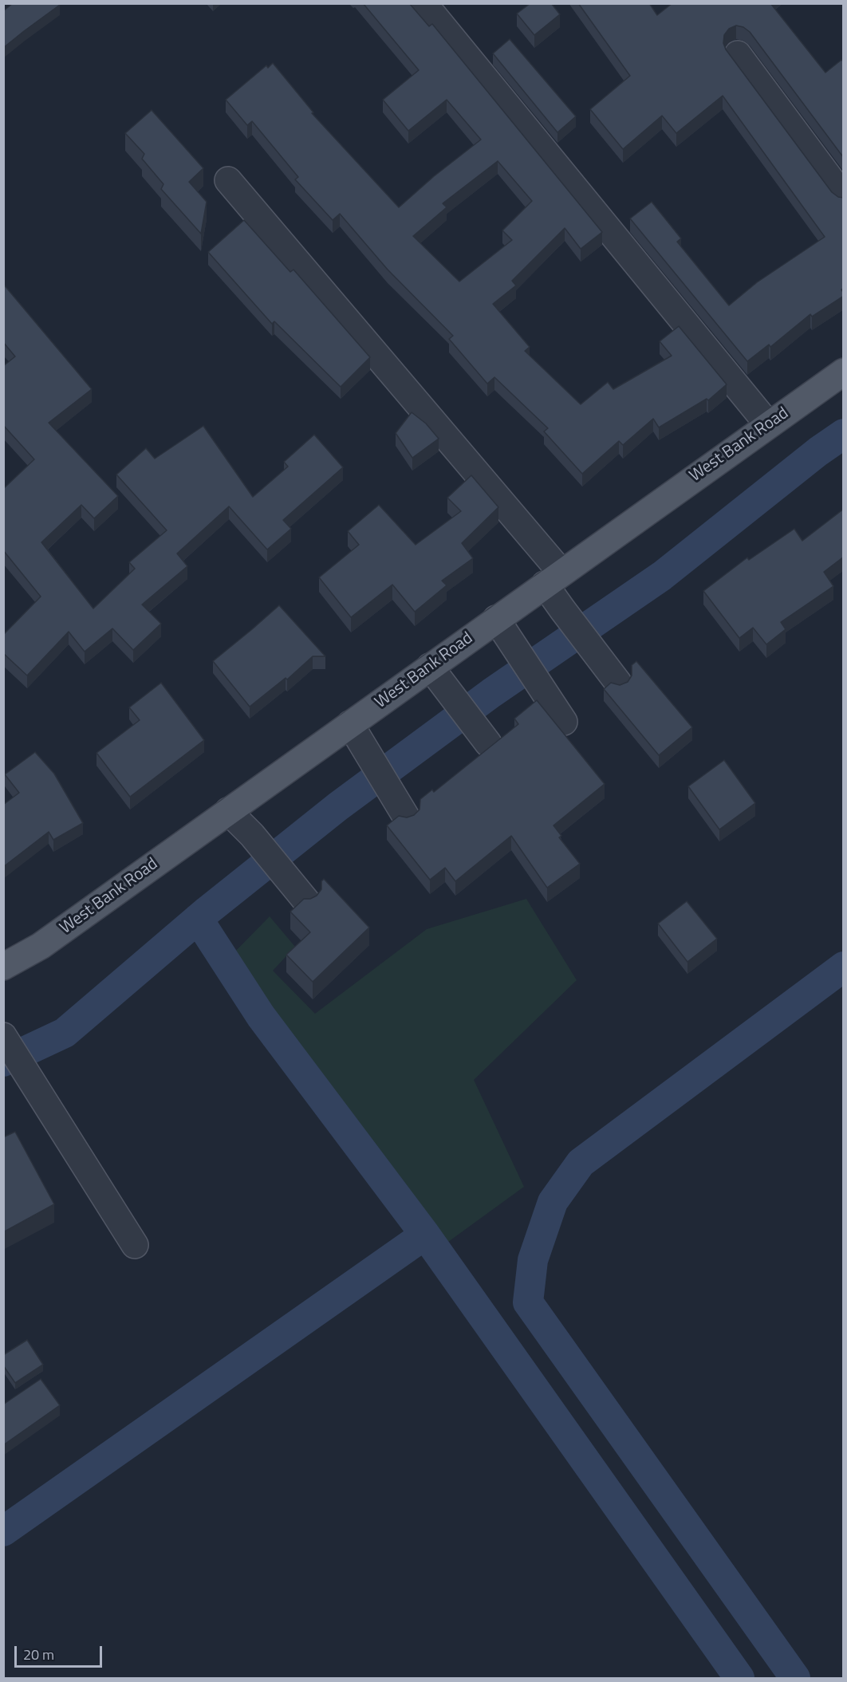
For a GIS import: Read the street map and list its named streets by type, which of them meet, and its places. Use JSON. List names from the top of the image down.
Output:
{
  "streets": {
    "main road": ["West Bank Road"]
  },
  "scale_bar": "20 m"
}
